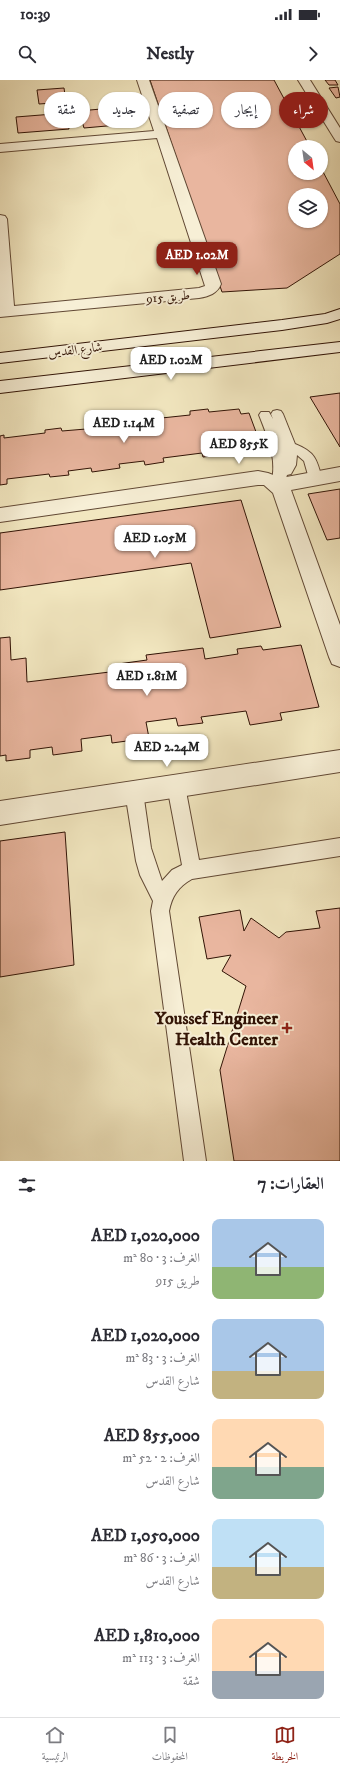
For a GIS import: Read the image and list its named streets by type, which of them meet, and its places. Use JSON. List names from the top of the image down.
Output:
{
  "streets": {
    "street": ["طريق 915", "شارع القدس"]
  },
  "places": {
    "health": ["Youssef Engineer Health Center"]
  },
  "north": "bottom right",
  "page": {
    "status": "10:39",
    "header": "Nestly",
    "chip": [
      "شراء",
      "إيجار",
      "تصفية",
      "جديد",
      "شقة"
    ],
    "price": [
      "AED 1.02M",
      "AED 1.02M",
      "AED 1.14M",
      "AED 855K",
      "AED 1.05M",
      "AED 1.81M",
      "AED 2.24M"
    ],
    "heading": "العقارات: 7",
    "list": [
      {
        "name": "AED 1,020,000",
        "note": "الغرف: 3 · 80 m² · طريق 915"
      },
      {
        "name": "AED 1,020,000",
        "note": "الغرف: 3 · 83 m² · شارع القدس"
      },
      {
        "name": "AED 855,000",
        "note": "الغرف: 2 · 52 m² · شارع القدس"
      },
      {
        "name": "AED 1,050,000",
        "note": "الغرف: 3 · 86 m² · شارع القدس"
      },
      {
        "name": "AED 1,810,000",
        "note": "الغرف: 3 · 113 m² · شقة"
      }
    ],
    "tabs": ["الخريطة", "المحفوظات", "الرئيسية"]
  }
}
